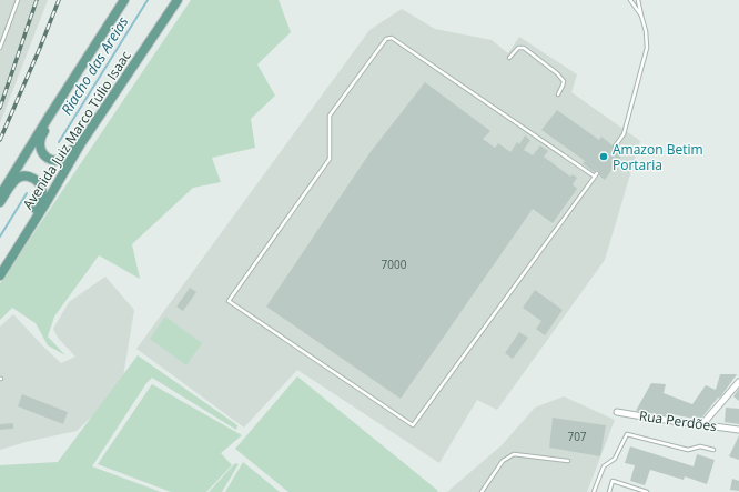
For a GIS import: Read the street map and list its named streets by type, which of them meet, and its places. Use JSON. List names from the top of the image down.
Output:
{
  "streets": {
    "main road": ["Avenida Juiz Marco Túlio Isaac"],
    "street": ["Rua Perdões"]
  },
  "water": ["Riacho das Areias"],
  "places": ["Amazon Betim Portaria"],
  "house_numbers": ["7000", "707"]
}
